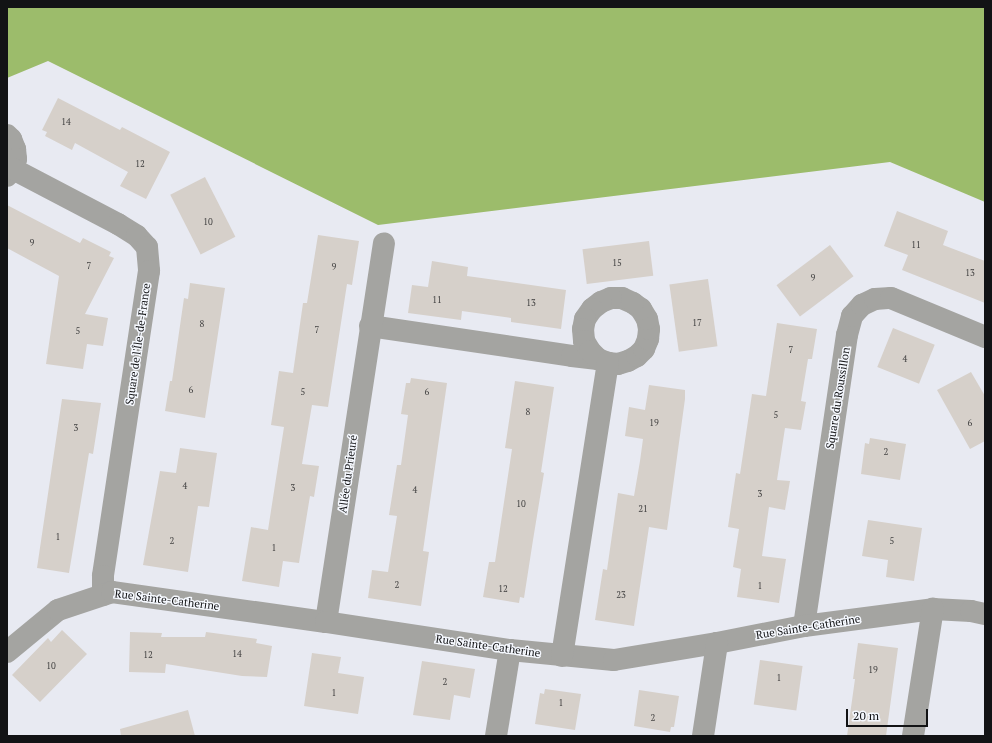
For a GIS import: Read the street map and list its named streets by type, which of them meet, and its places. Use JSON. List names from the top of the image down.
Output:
{
  "streets": {
    "street": [
      "Square de l'Île-de-France",
      "Square du Roussillon",
      "Allée du Prieuré",
      "Rue Sainte-Catherine"
    ]
  },
  "crossings": [
    ["Square de l'Île-de-France", "Rue Sainte-Catherine"],
    ["Square du Roussillon", "Rue Sainte-Catherine"],
    ["Allée du Prieuré", "Rue Sainte-Catherine"]
  ],
  "house_numbers": [
    "14",
    "12",
    "10",
    "9",
    "11",
    "15",
    "7",
    "9",
    "13",
    "9",
    "11",
    "13",
    "17",
    "8",
    "7",
    "5",
    "7",
    "4",
    "6",
    "5",
    "6",
    "8",
    "5",
    "19",
    "6",
    "3",
    "2",
    "4",
    "3",
    "4",
    "3",
    "10",
    "21",
    "1",
    "2",
    "5",
    "1",
    "2",
    "1",
    "12",
    "23",
    "14",
    "12",
    "10",
    "19",
    "1",
    "2",
    "1",
    "1",
    "2"
  ],
  "scale_bar": "20 m"
}
